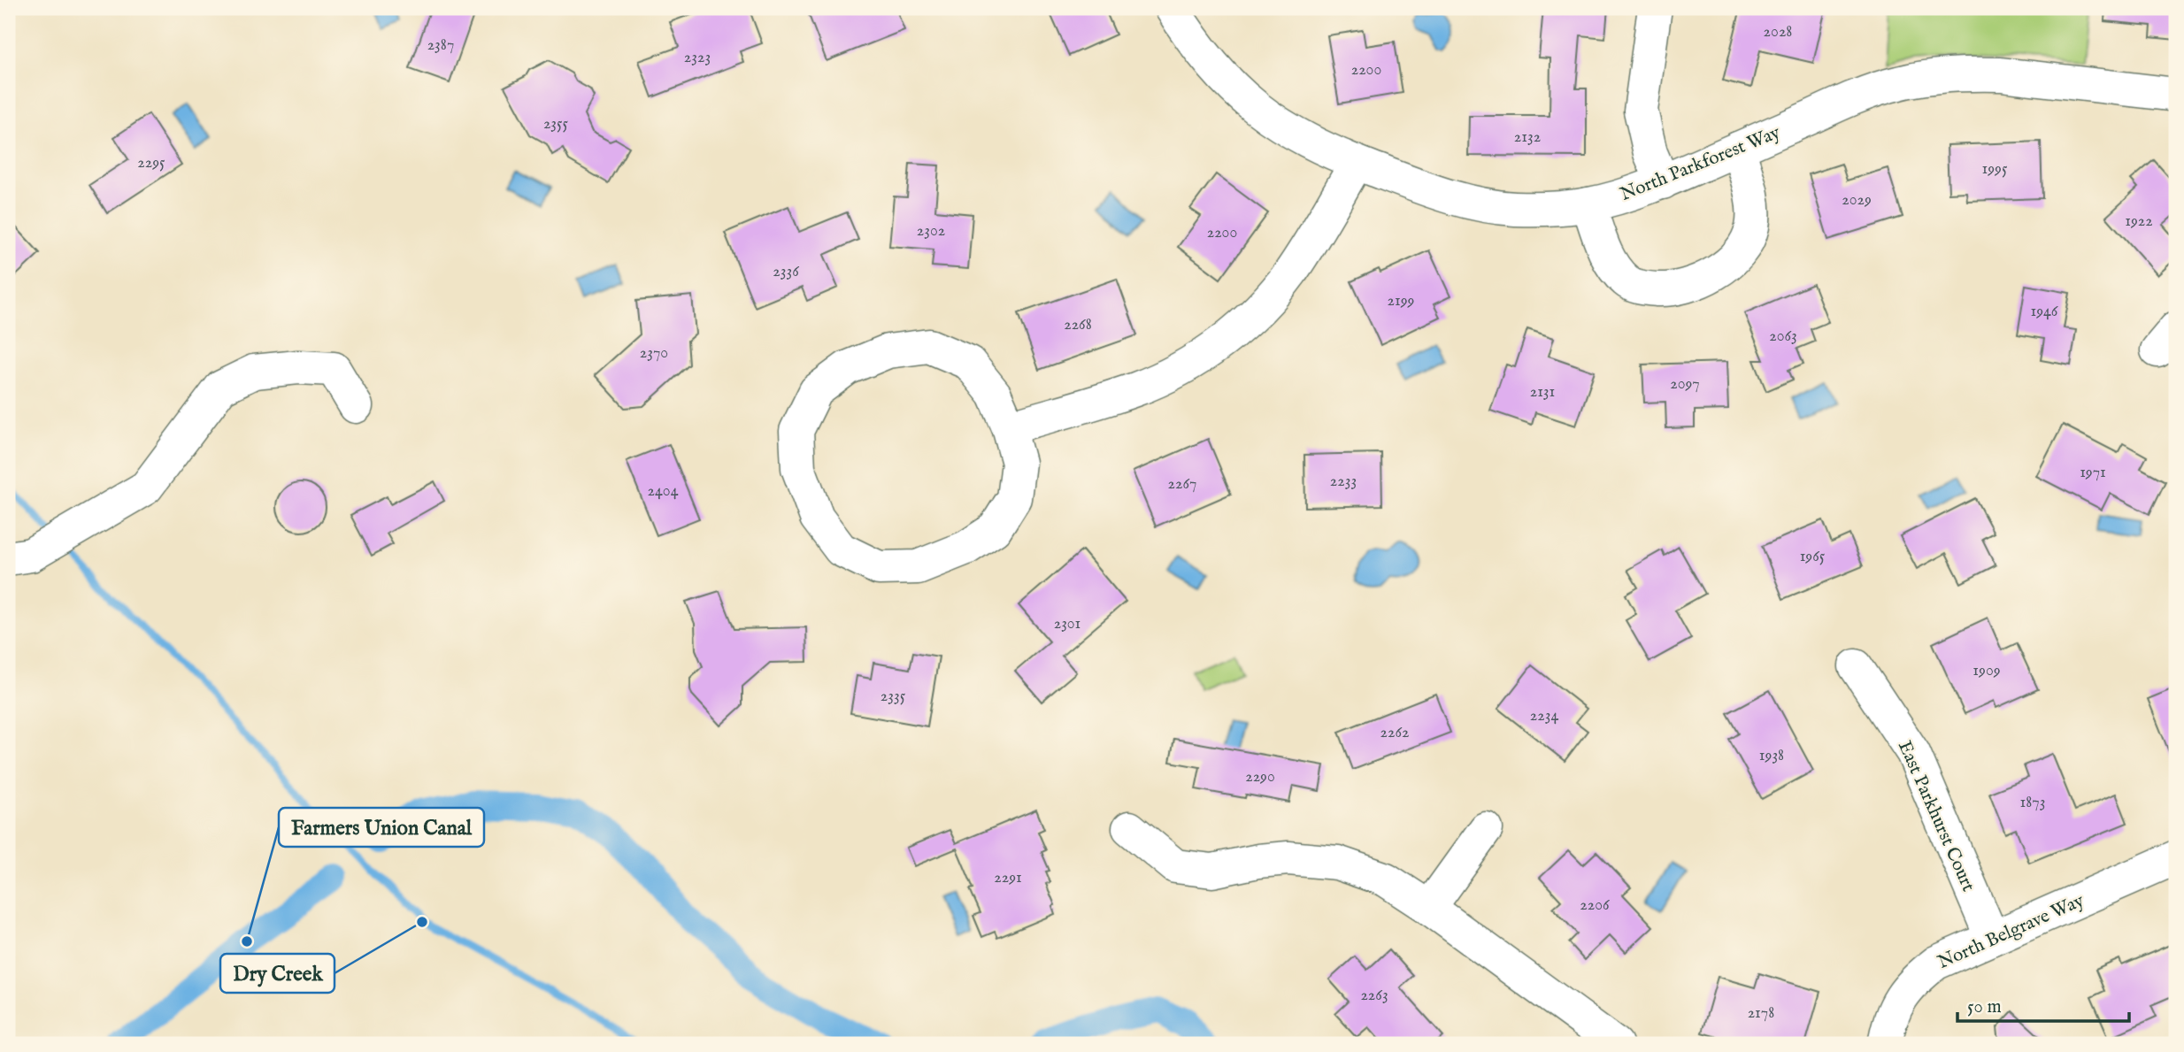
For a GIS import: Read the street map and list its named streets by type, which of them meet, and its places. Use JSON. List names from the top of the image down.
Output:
{
  "streets": {
    "street": ["North Parkforest Way", "East Parkhurst Court", "North Belgrave Way"]
  },
  "crossings": [
    ["East Parkhurst Court", "North Belgrave Way"]
  ],
  "places": ["Dry Creek", "Farmers Union Canal"],
  "house_numbers": [
    "2028",
    "2387",
    "2323",
    "2200",
    "2355",
    "2132",
    "2295",
    "1995",
    "2029",
    "1922",
    "2302",
    "2200",
    "2336",
    "2199",
    "1946",
    "2268",
    "2063",
    "2370",
    "2097",
    "2131",
    "1971",
    "2233",
    "2267",
    "2404",
    "1965",
    "2301",
    "1909",
    "2335",
    "2234",
    "2262",
    "1938",
    "2290",
    "1873",
    "2291",
    "2206",
    "2263",
    "2178"
  ],
  "scale_bar": "50 m"
}
